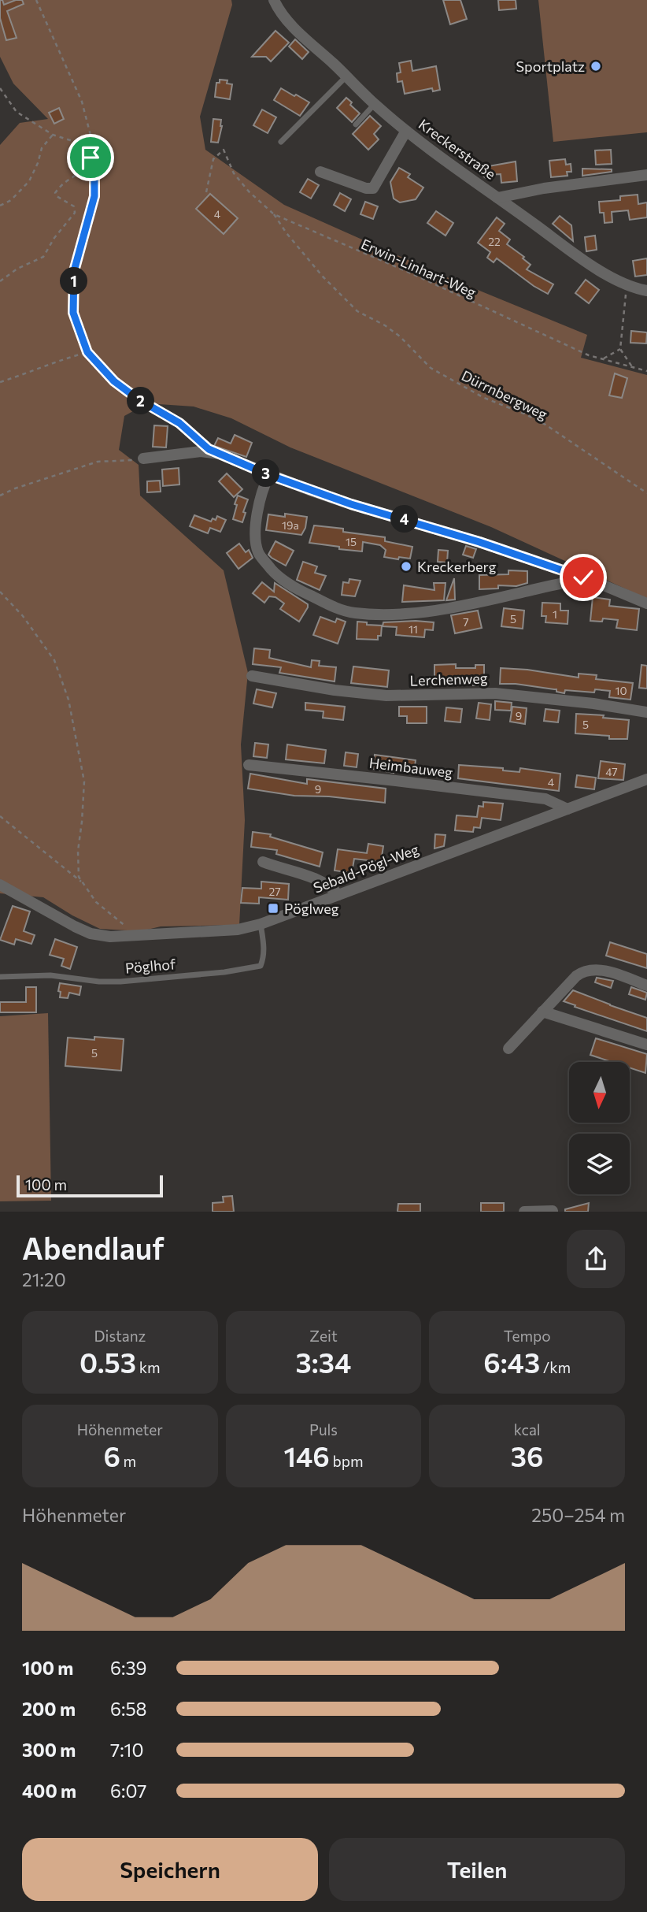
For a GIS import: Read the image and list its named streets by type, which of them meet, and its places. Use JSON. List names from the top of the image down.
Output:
{
  "streets": {
    "street": [
      "Kreckerstraße",
      "Lerchenweg",
      "Heimbauweg",
      "Sebald-Pögl-Weg"
    ],
    "lane": ["Pöglhof"],
    "path": ["Erwin-Linhart-Weg", "Dürrnbergweg"]
  },
  "crossings": [
    ["Erwin-Linhart-Weg", "Dürrnbergweg"],
    ["Heimbauweg", "Sebald-Pögl-Weg"],
    ["Sebald-Pögl-Weg", "Pöglhof"]
  ],
  "places": {
    "other": ["Sportplatz", "Kreckerberg"],
    "transit": ["Pöglweg"]
  },
  "house_numbers": [
    "4",
    "22",
    "19a",
    "15",
    "1",
    "5",
    "7",
    "11",
    "10",
    "9",
    "5",
    "47",
    "4",
    "9",
    "27",
    "5"
  ],
  "scale_bar": "100 m",
  "north": "bottom",
  "page": {
    "pins": [
      "1",
      "2",
      "3",
      "4"
    ],
    "scale": "100 m",
    "heading": ["Abendlauf", "21:20"],
    "stats": [
      ["Distanz", "0.53 km"],
      ["Zeit", "3:34"],
      ["Tempo", "6:43 /km"],
      ["Höhenmeter", "6 m"],
      ["Puls", "146 bpm"],
      ["kcal", "36"]
    ],
    "chart": ["Höhenmeter", "250–254 m"],
    "list": [
      {
        "name": "100 m",
        "note": "6:39"
      },
      {
        "name": "200 m",
        "note": "6:58"
      },
      {
        "name": "300 m",
        "note": "7:10"
      },
      {
        "name": "400 m",
        "note": "6:07"
      }
    ],
    "buttons": ["Speichern", "Teilen"]
  }
}
